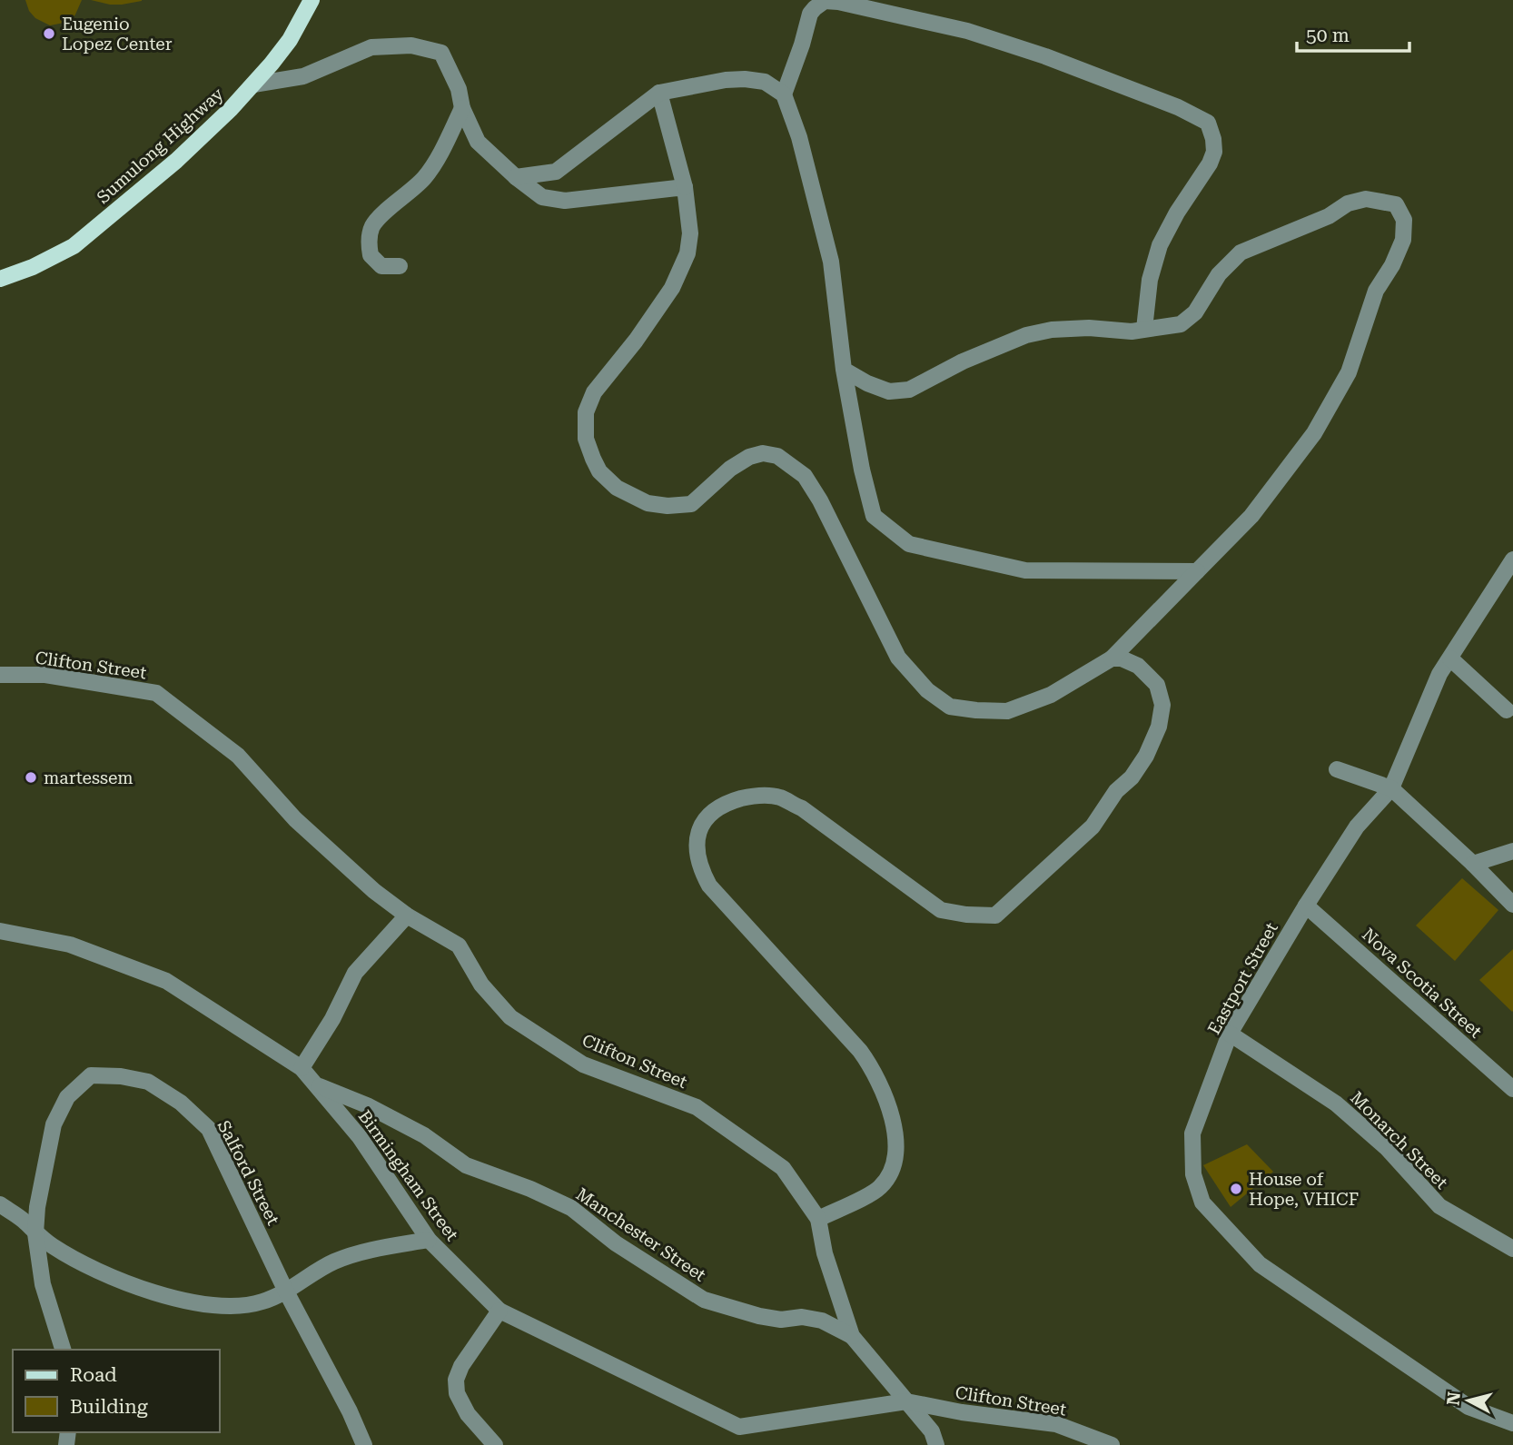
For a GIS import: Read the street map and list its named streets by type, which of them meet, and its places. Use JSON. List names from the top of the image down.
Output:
{
  "streets": {
    "main road": ["Sumulong Highway"],
    "street": [
      "Clifton Street",
      "Eastport Street",
      "Nova Scotia Street",
      "Monarch Street",
      "Salford Street",
      "Birmingham Street",
      "Manchester Street"
    ]
  },
  "crossings": [
    ["Clifton Street", "Birmingham Street"],
    ["Clifton Street", "Manchester Street"],
    ["Eastport Street", "Nova Scotia Street"],
    ["Eastport Street", "Monarch Street"],
    ["Birmingham Street", "Manchester Street"]
  ],
  "places": ["Eugenio Lopez Center", "martessem", "House of Hope, VHICF"],
  "legend": ["Road", "Building"],
  "scale_bar": "50 m",
  "north": "left"
}
